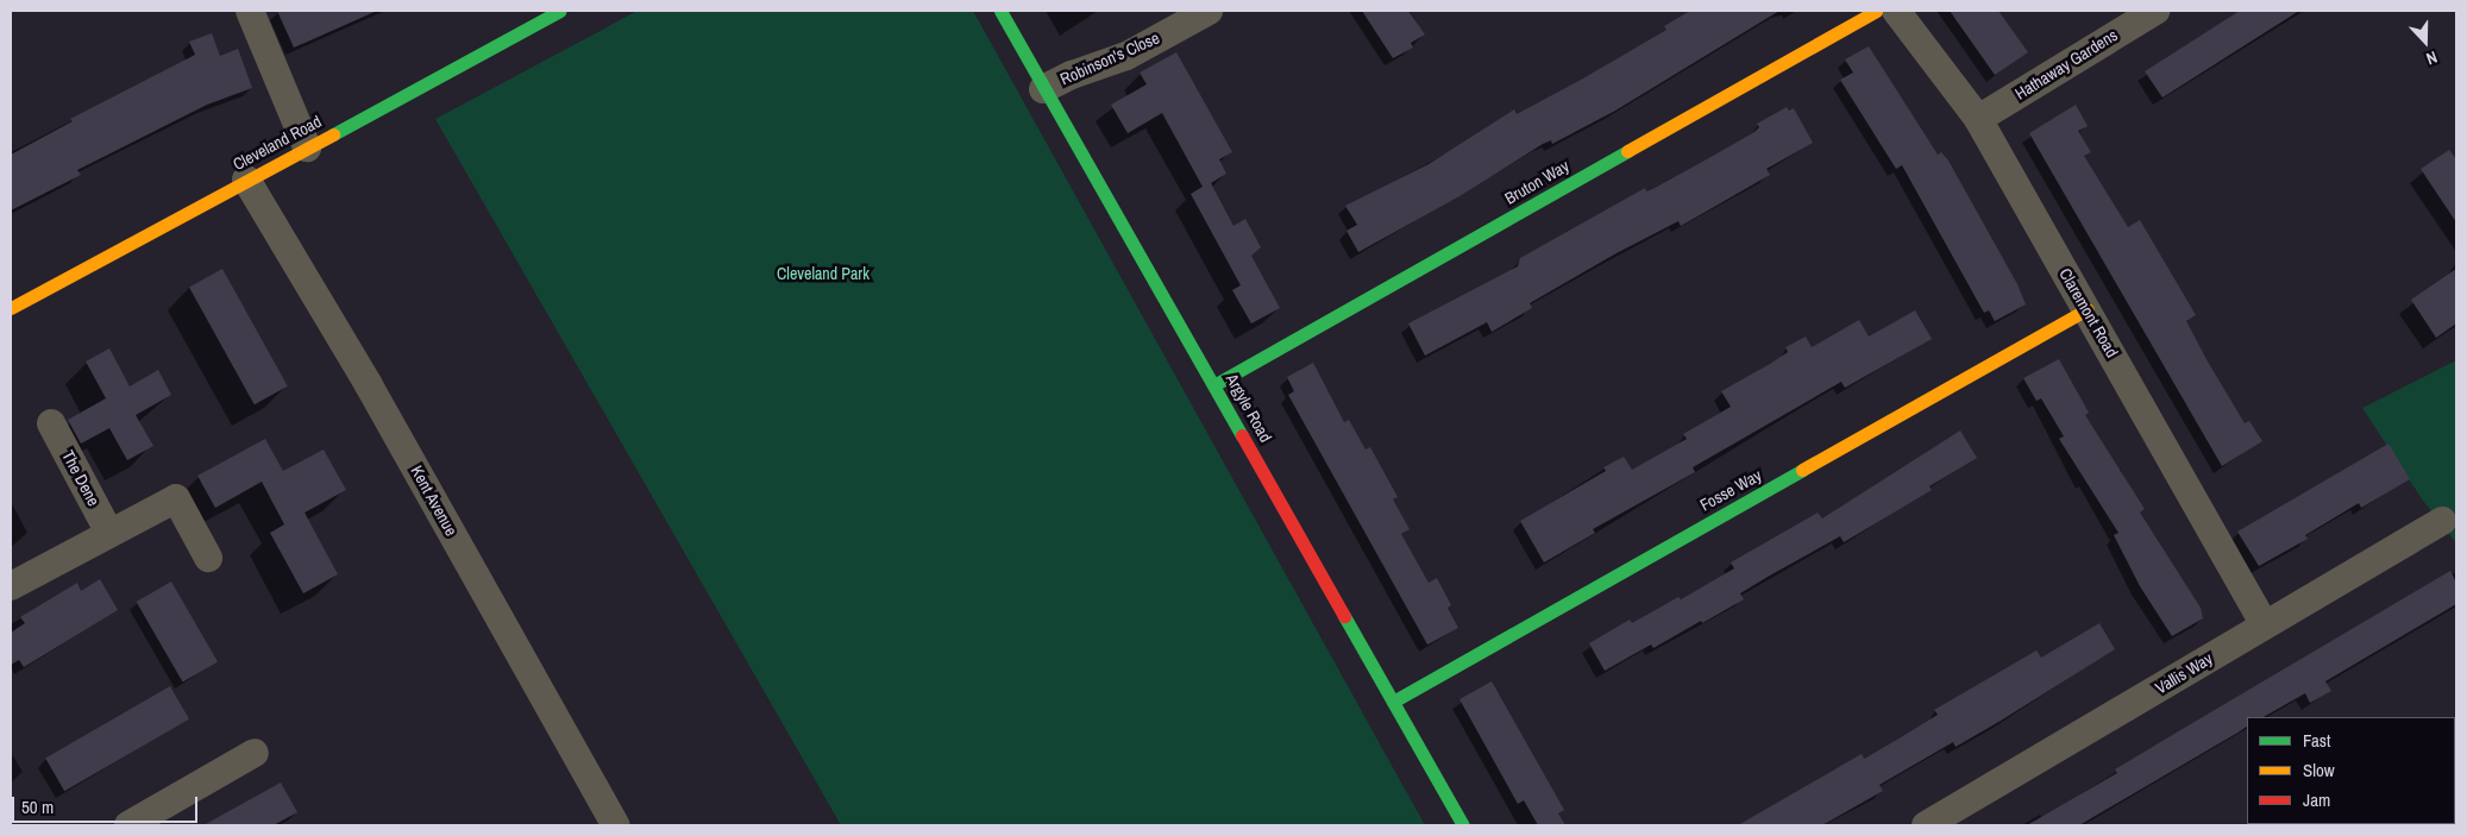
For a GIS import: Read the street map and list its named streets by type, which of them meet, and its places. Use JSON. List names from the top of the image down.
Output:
{
  "streets": {
    "street": [
      "Robinson's Close",
      "Hathaway Gardens",
      "Cleveland Road",
      "Bruton Way",
      "Claremont Road",
      "Argyle Road",
      "The Dene",
      "Fosse Way",
      "Kent Avenue",
      "Vallis Way"
    ]
  },
  "crossings": [
    ["Robinson's Close", "Argyle Road"],
    ["Hathaway Gardens", "Claremont Road"],
    ["Cleveland Road", "Kent Avenue"],
    ["Bruton Way", "Argyle Road"],
    ["Claremont Road", "Fosse Way"],
    ["Claremont Road", "Vallis Way"],
    ["Argyle Road", "Fosse Way"]
  ],
  "parks": ["Cleveland Park"],
  "legend": ["Fast", "Slow", "Jam"],
  "scale_bar": "50 m",
  "north": "bottom"
}
